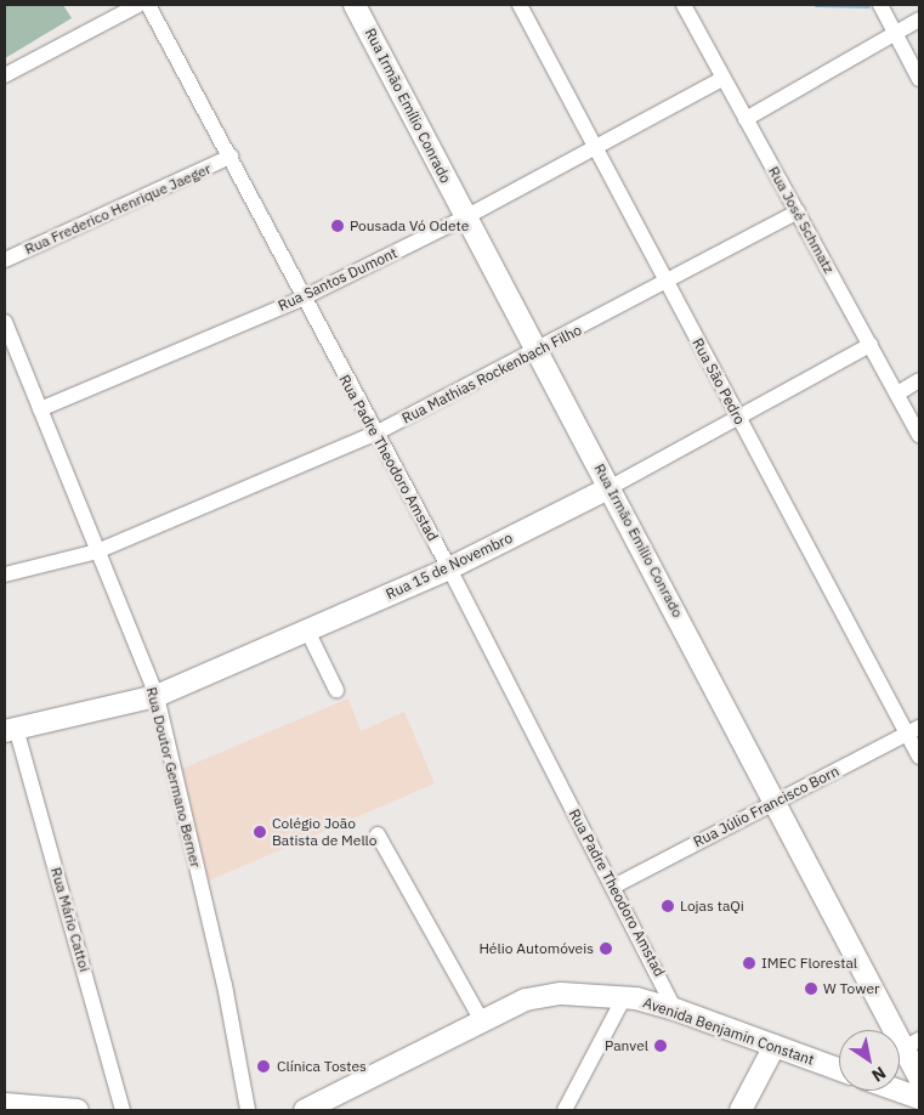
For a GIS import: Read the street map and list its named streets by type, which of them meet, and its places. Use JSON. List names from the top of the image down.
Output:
{
  "streets": {
    "street": [
      "Rua Irmão Emílio Conrado",
      "Rua Frederico Henrique Jaeger",
      "Rua José Schmatz",
      "Rua Santos Dumont",
      "Rua Mathias Rockenbach Filho",
      "Rua São Pedro",
      "Rua Padre Theodoro Amstad",
      "Rua 15 de Novembro",
      "Rua Doutor Germano Berner",
      "Rua Júlio Francisco Born",
      "Rua Mário Cattoi",
      "Avenida Benjamin Constant"
    ]
  },
  "crossings": [
    ["Rua Irmão Emílio Conrado", "Rua Santos Dumont"],
    ["Rua Irmão Emílio Conrado", "Rua Mathias Rockenbach Filho"],
    ["Rua Irmão Emílio Conrado", "Rua 15 de Novembro"],
    ["Rua Irmão Emílio Conrado", "Rua Júlio Francisco Born"],
    ["Rua Frederico Henrique Jaeger", "Rua Padre Theodoro Amstad"],
    ["Rua José Schmatz", "Rua Santos Dumont"],
    ["Rua José Schmatz", "Rua Mathias Rockenbach Filho"],
    ["Rua José Schmatz", "Rua 15 de Novembro"],
    ["Rua Santos Dumont", "Rua São Pedro"],
    ["Rua Santos Dumont", "Rua Padre Theodoro Amstad"],
    ["Rua Santos Dumont", "Rua Doutor Germano Berner"],
    ["Rua Mathias Rockenbach Filho", "Rua São Pedro"],
    ["Rua Mathias Rockenbach Filho", "Rua Padre Theodoro Amstad"],
    ["Rua Mathias Rockenbach Filho", "Rua Doutor Germano Berner"],
    ["Rua São Pedro", "Rua 15 de Novembro"],
    ["Rua São Pedro", "Rua Júlio Francisco Born"],
    ["Rua Padre Theodoro Amstad", "Rua 15 de Novembro"],
    ["Rua Padre Theodoro Amstad", "Rua Júlio Francisco Born"],
    ["Rua Padre Theodoro Amstad", "Avenida Benjamin Constant"],
    ["Rua 15 de Novembro", "Rua Doutor Germano Berner"],
    ["Rua 15 de Novembro", "Rua Mário Cattoi"]
  ],
  "places": [
    "Pousada Vó Odete",
    "Colégio João Batista de Mello",
    "Lojas taQi",
    "Hélio Automóveis",
    "IMEC Florestal",
    "W Tower",
    "Panvel",
    "Clínica Tostes"
  ],
  "north": "bottom right"
}
